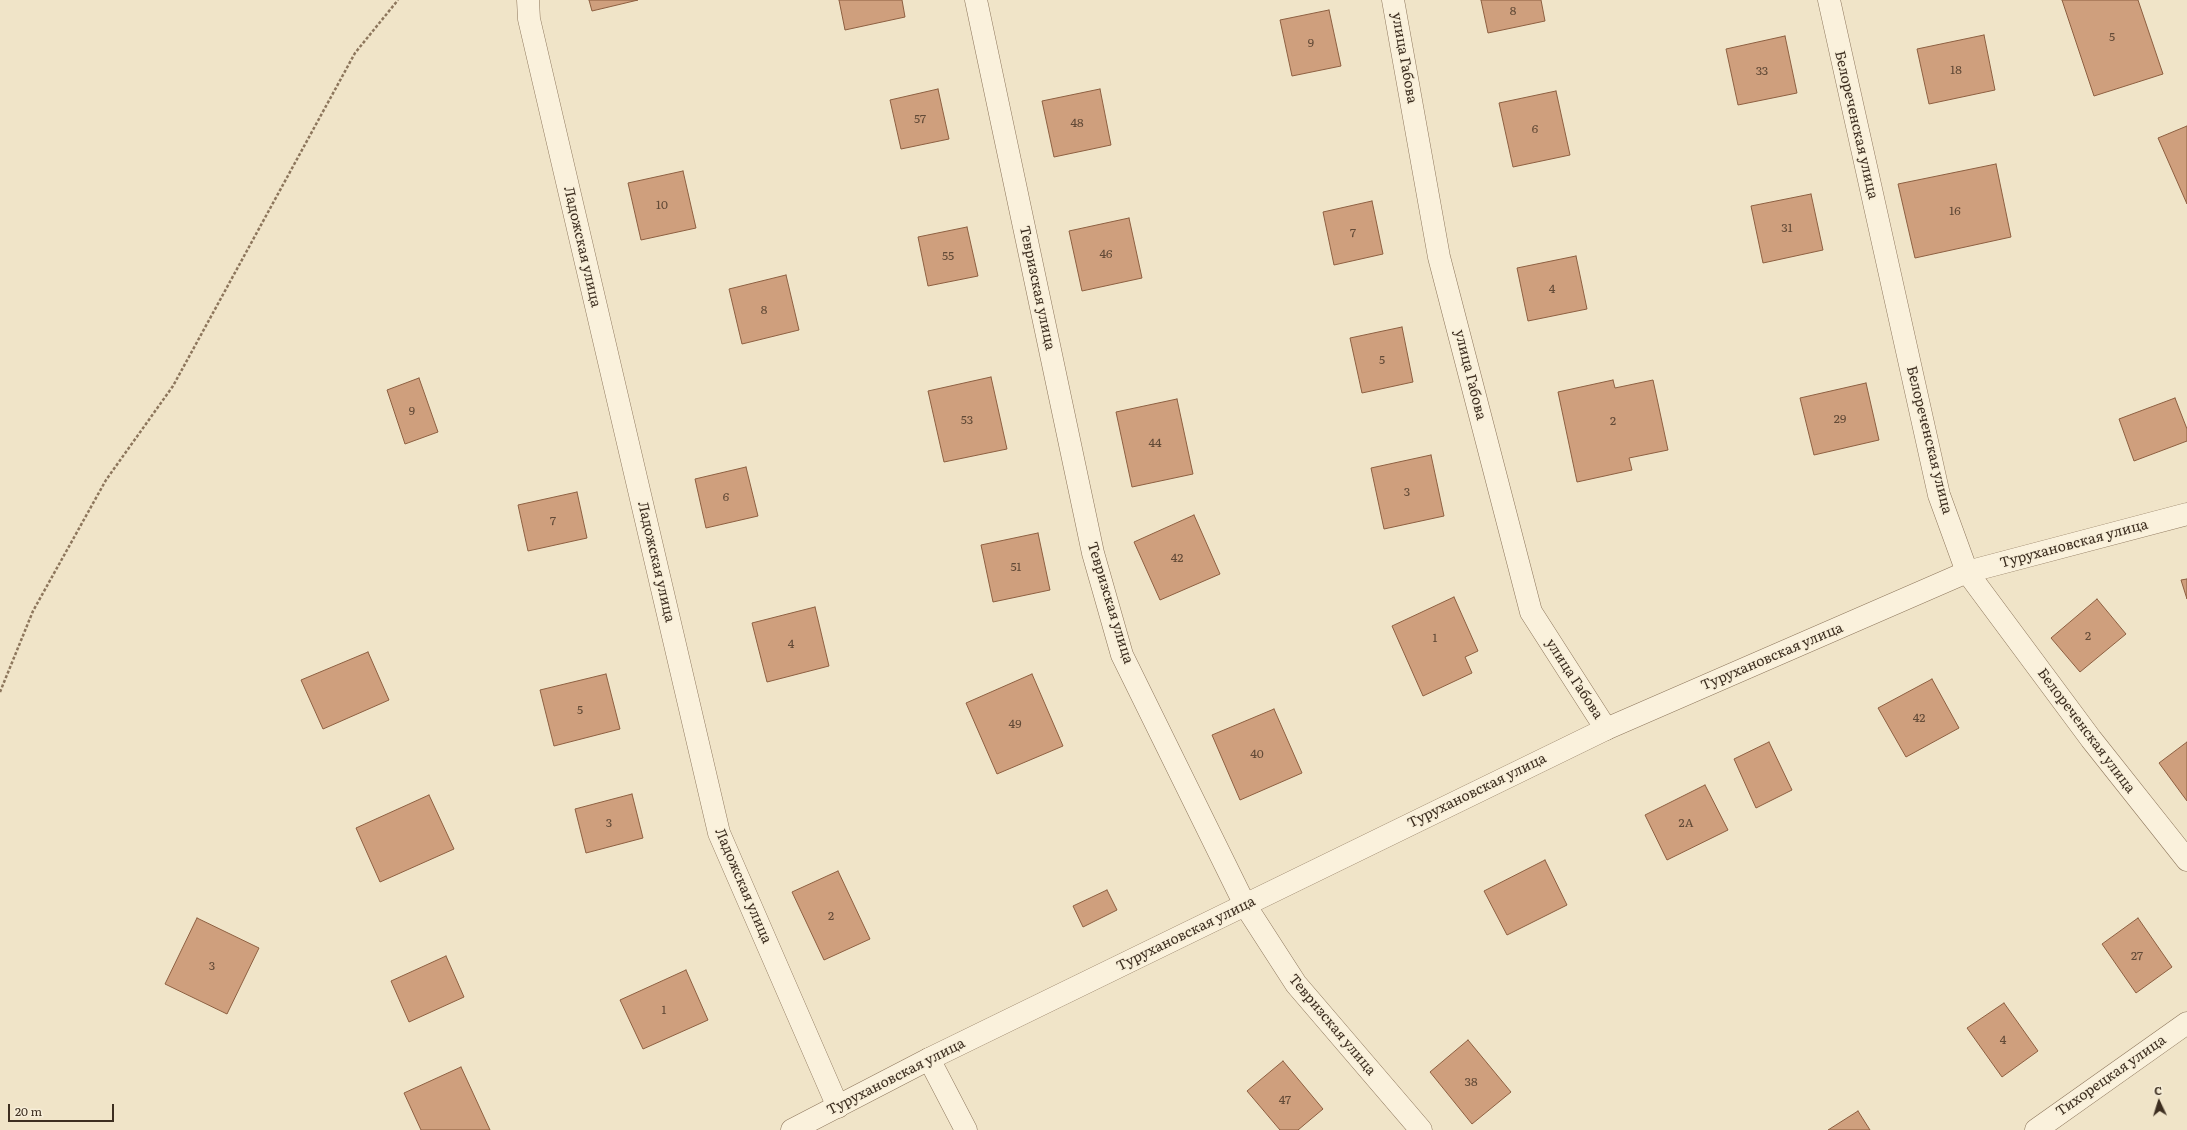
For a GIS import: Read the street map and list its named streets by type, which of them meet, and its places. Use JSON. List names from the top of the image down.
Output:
{
  "streets": {
    "street": [
      "улица Габова",
      "Белореченская улица",
      "Ладожская улица",
      "Тевризская улица",
      "Турухановская улица",
      "Тихорецкая улица"
    ]
  },
  "crossings": [
    ["улица Габова", "Турухановская улица"],
    ["Белореченская улица", "Турухановская улица"],
    ["Ладожская улица", "Турухановская улица"],
    ["Тевризская улица", "Турухановская улица"]
  ],
  "house_numbers": [
    "8",
    "5",
    "9",
    "18",
    "33",
    "57",
    "48",
    "6",
    "10",
    "16",
    "31",
    "7",
    "46",
    "55",
    "4",
    "8",
    "5",
    "9",
    "29",
    "53",
    "2",
    "44",
    "3",
    "6",
    "7",
    "42",
    "51",
    "2",
    "1",
    "4",
    "5",
    "42",
    "49",
    "40",
    "3",
    "2А",
    "2",
    "27",
    "3",
    "1",
    "4",
    "38",
    "47"
  ],
  "scale_bar": "20 m",
  "north": "top"
}
